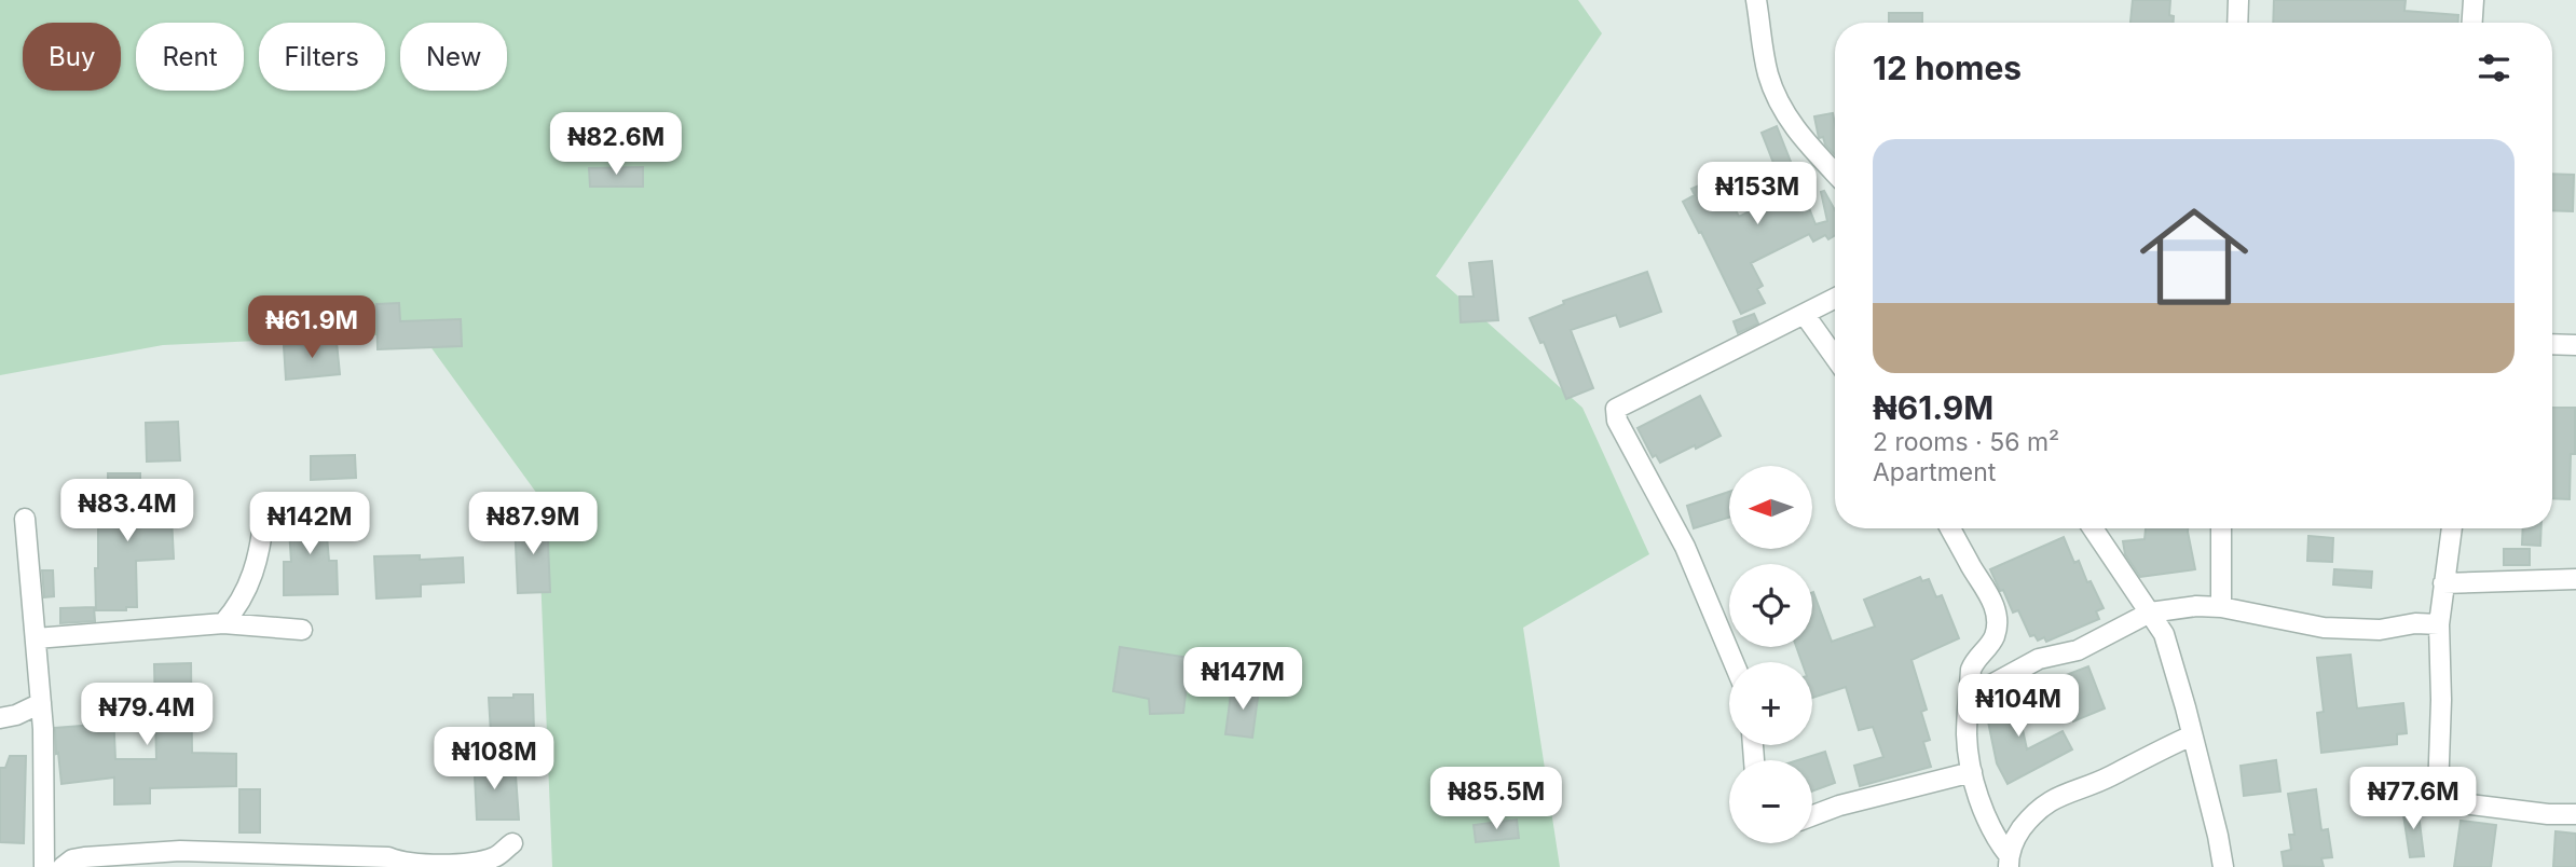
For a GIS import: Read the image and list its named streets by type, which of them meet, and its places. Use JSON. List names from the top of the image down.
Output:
{
  "north": "left",
  "page": {
    "chip": [
      "Buy",
      "Rent",
      "Filters",
      "New"
    ],
    "heading": "12 homes",
    "price": [
      "₦82.6M",
      "₦153M",
      "₦61.9M",
      "₦83.4M",
      "₦142M",
      "₦87.9M",
      "₦147M",
      "₦104M",
      "₦79.4M",
      "₦108M",
      "₦85.5M",
      "₦77.6M"
    ],
    "list": [
      {
        "name": "₦61.9M",
        "note": "2 rooms · 56 m² · Apartment"
      }
    ],
    "map_buttons": ["+", "−"]
  }
}
